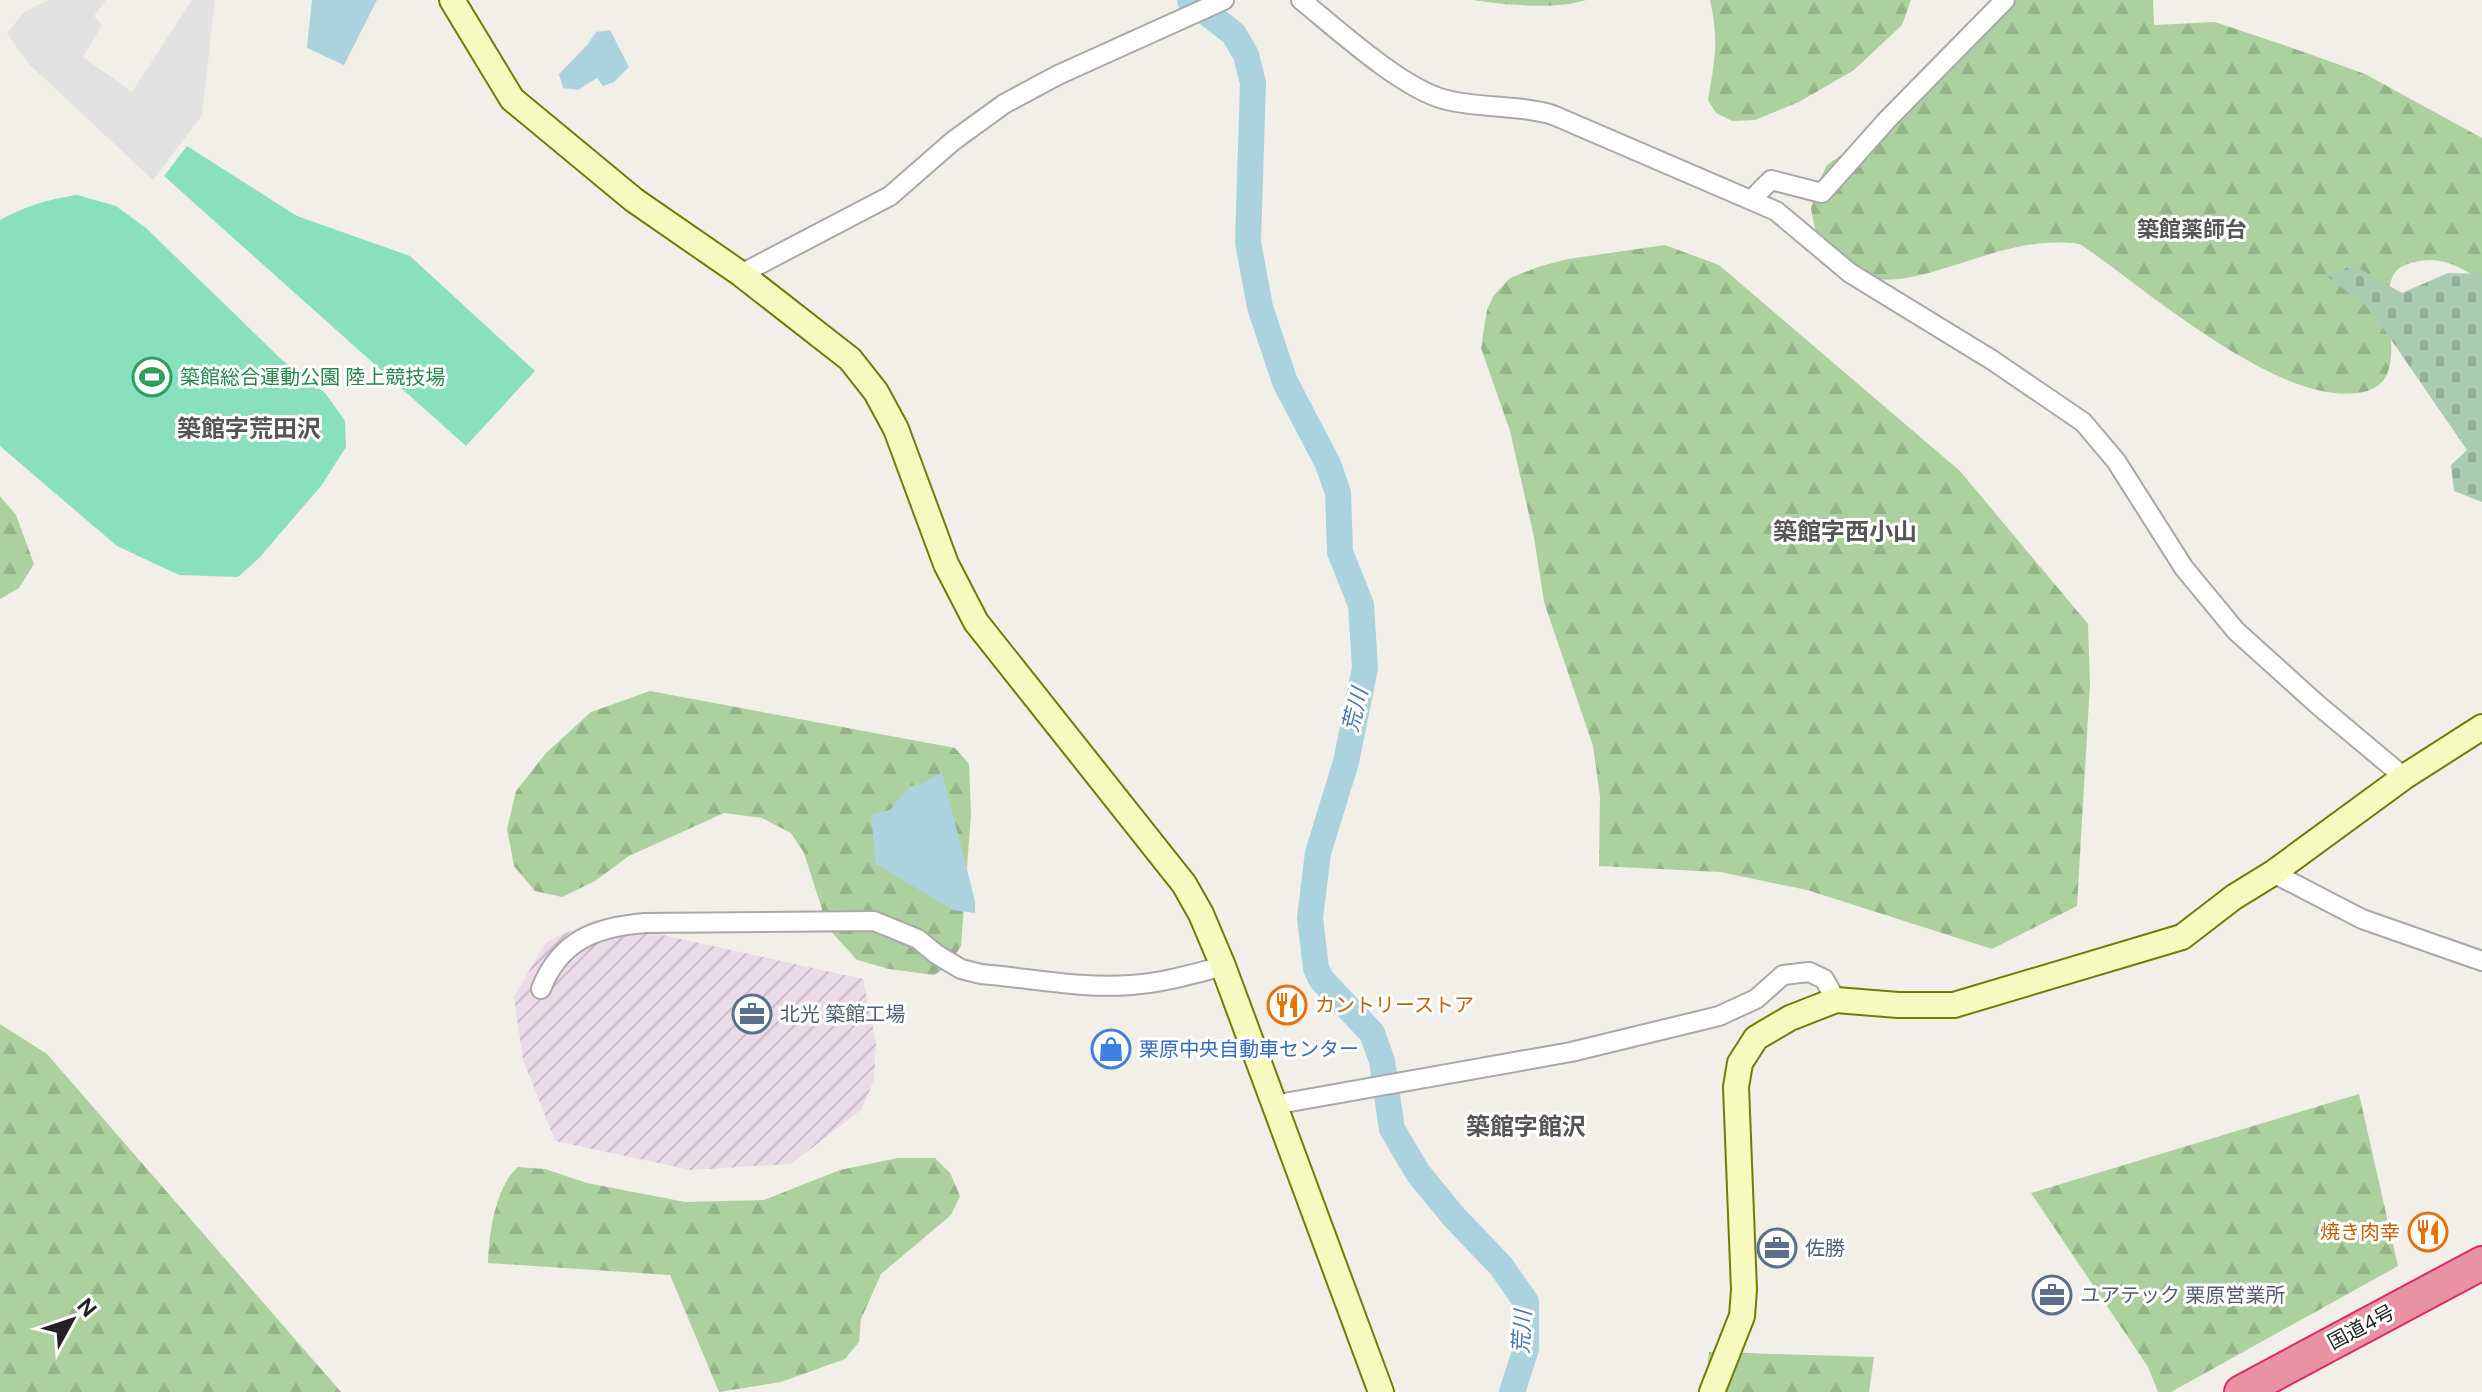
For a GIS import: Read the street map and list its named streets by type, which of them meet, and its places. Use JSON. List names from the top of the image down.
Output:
{
  "streets": {
    "highway": ["国道4号"]
  },
  "districts": [
    "築館薬師台",
    "築館字荒田沢",
    "築館字西小山",
    "築館字館沢"
  ],
  "water": ["荒川"],
  "places": {
    "sports": ["築館総合運動公園 陸上競技場"],
    "restaurant": ["カントリーストア", "焼き肉幸"],
    "office": ["北光 築館工場", "佐勝", "ユアテック 栗原営業所"],
    "shop": ["栗原中央自動車センター"]
  },
  "north": "top right"
}
